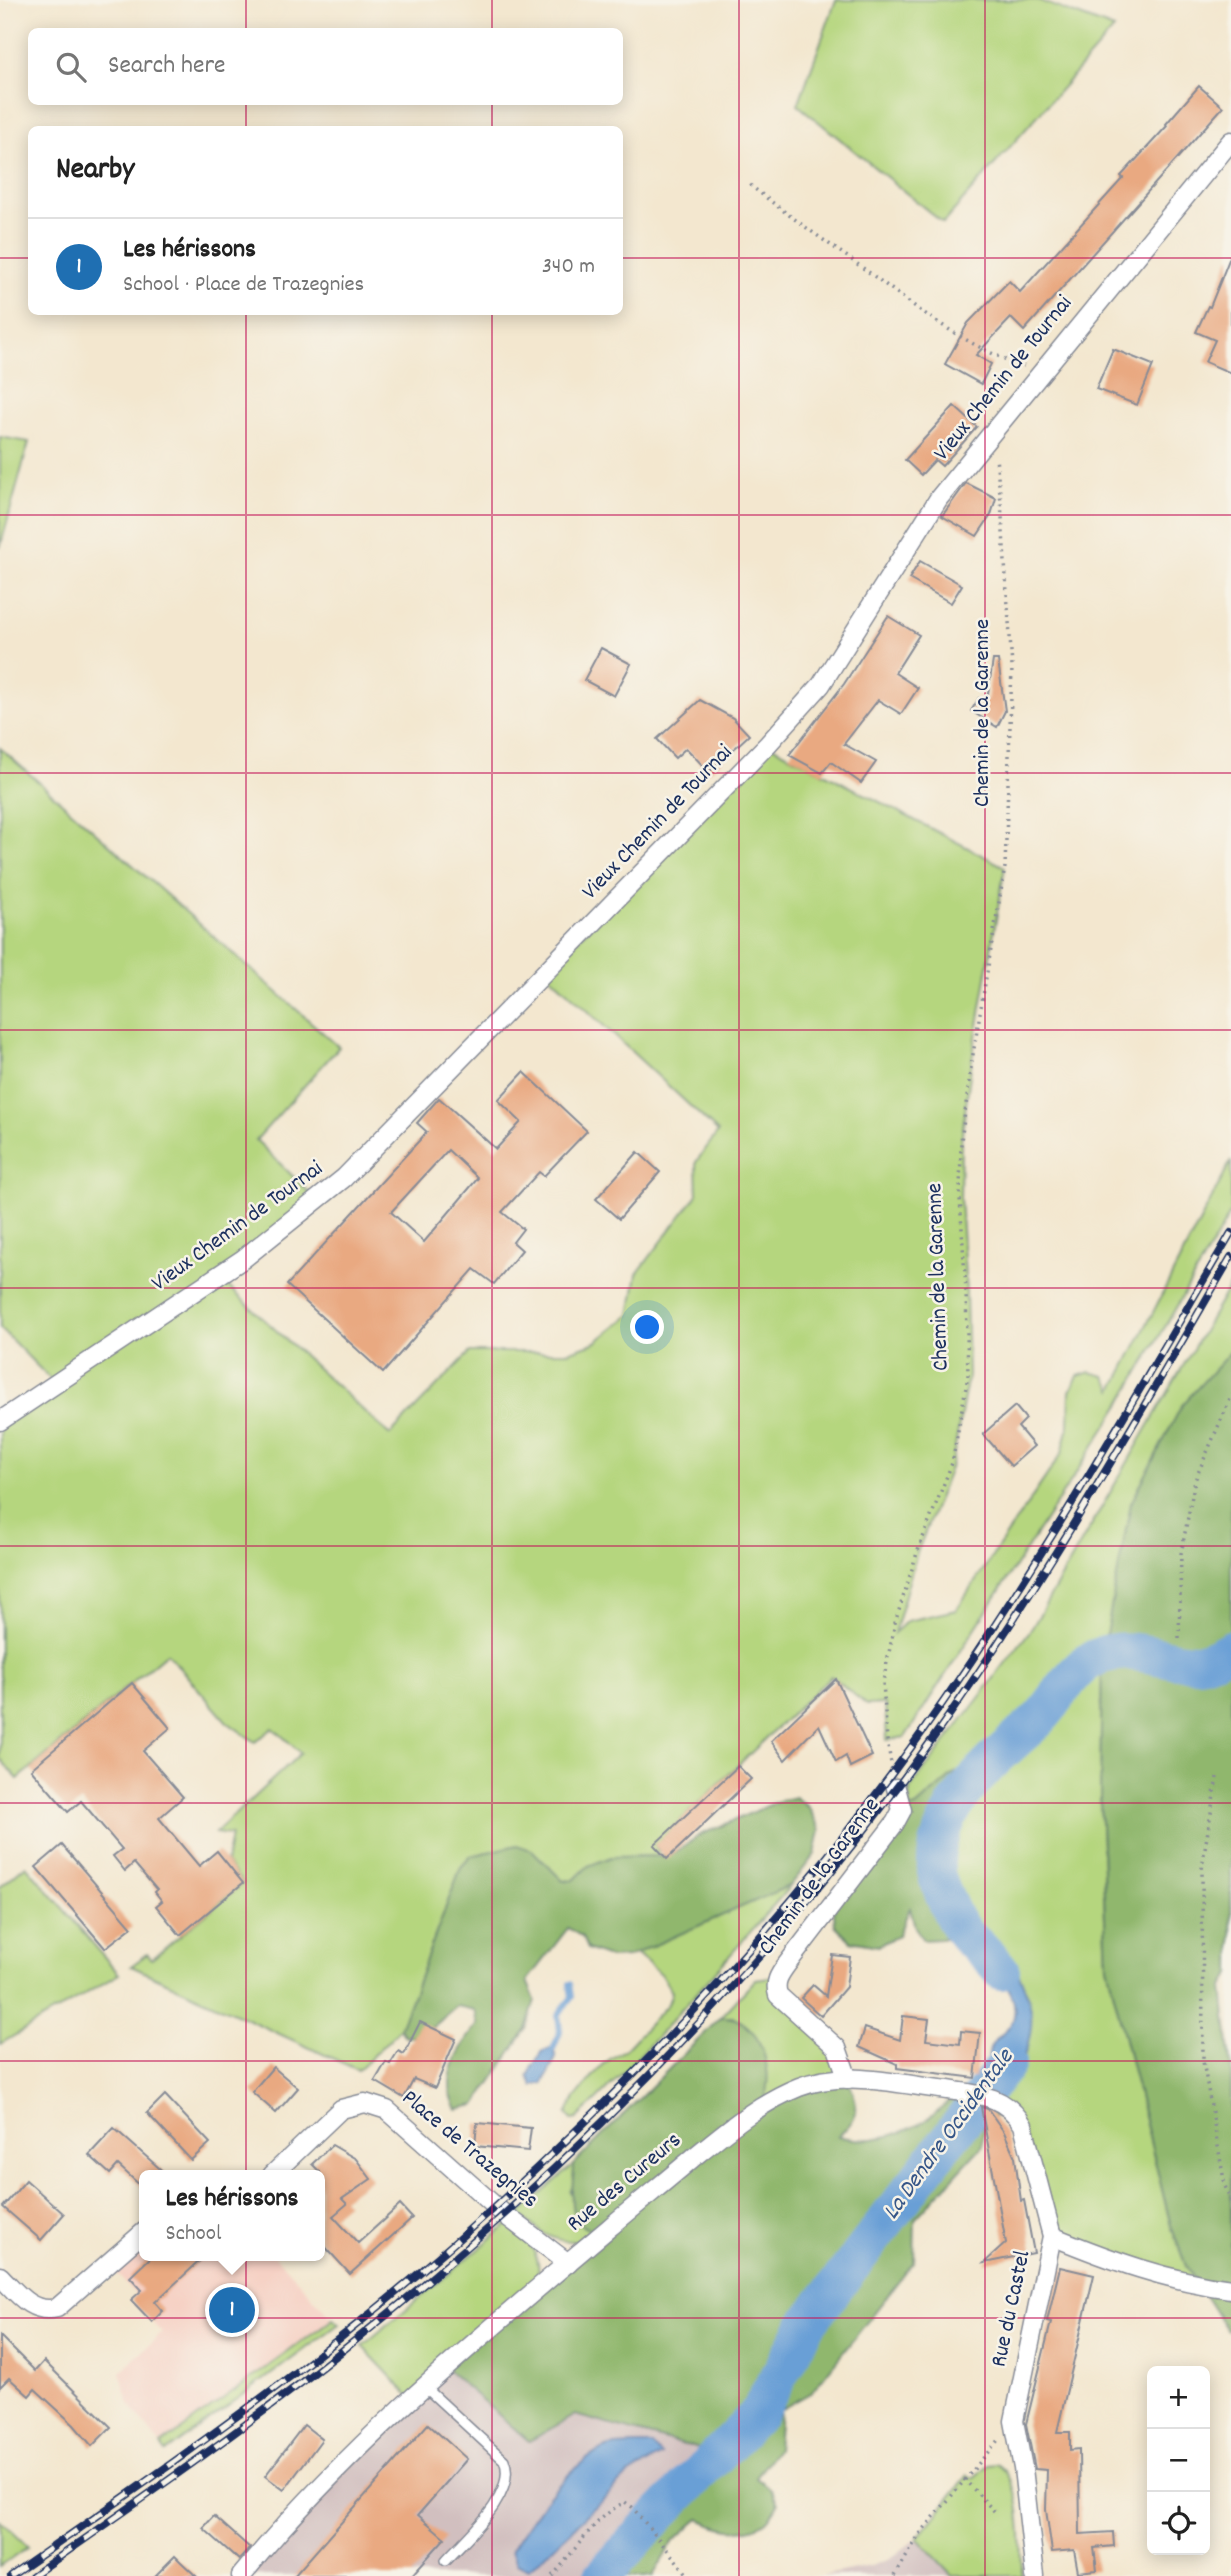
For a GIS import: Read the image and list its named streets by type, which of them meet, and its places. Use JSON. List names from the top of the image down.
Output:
{
  "streets": {
    "street": [
      "Vieux Chemin de Tournai",
      "Chemin de la Garenne",
      "Place de Trazegnies",
      "Rue des Cureurs",
      "Rue du Castel"
    ]
  },
  "crossings": [
    ["Vieux Chemin de Tournai", "Chemin de la Garenne"],
    ["Chemin de la Garenne", "Rue des Cureurs"],
    ["Place de Trazegnies", "Rue des Cureurs"],
    ["Rue des Cureurs", "Rue du Castel"]
  ],
  "water": ["La Dendre Occidentale"],
  "page": {
    "search": "Search here",
    "heading": "Nearby",
    "list": [
      {
        "mark": "1",
        "name": "Les hérissons",
        "note": "School · Place de Trazegnies",
        "value": "340 m"
      }
    ],
    "popup": ["Les hérissons", "School"],
    "pins": "1",
    "map_buttons": ["+", "−"]
  }
}
